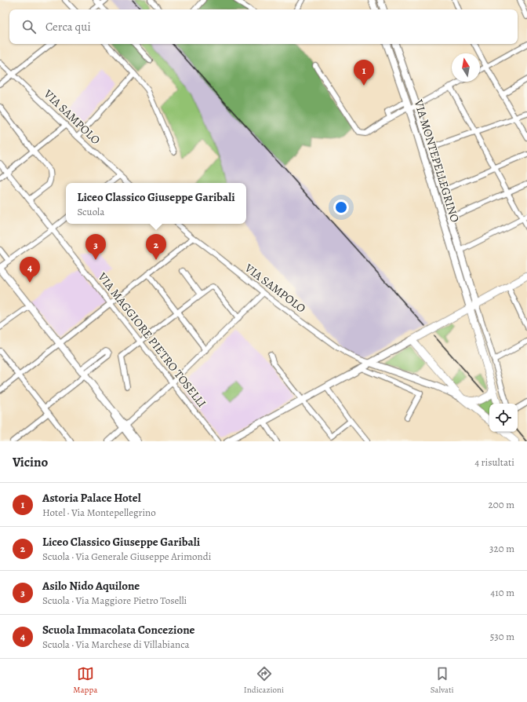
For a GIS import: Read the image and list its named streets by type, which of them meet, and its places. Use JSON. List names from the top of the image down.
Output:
{
  "streets": {
    "street": ["VIA SAMPOLO", "VIA MONTEPELLEGRINO", "VIA MAGGIORE PIETRO TOSELLI"]
  },
  "north": "top",
  "page": {
    "search": "Cerca qui",
    "pins": [
      "1",
      "2",
      "3",
      "4"
    ],
    "popup": ["Liceo Classico Giuseppe Garibali", "Scuola"],
    "heading": ["Vicino", "4 risultati"],
    "list": [
      {
        "mark": "1",
        "name": "Astoria Palace Hotel",
        "note": "Hotel · Via Montepellegrino",
        "value": "200 m"
      },
      {
        "mark": "2",
        "name": "Liceo Classico Giuseppe Garibali",
        "note": "Scuola · Via Generale Giuseppe Arimondi",
        "value": "320 m"
      },
      {
        "mark": "3",
        "name": "Asilo Nido Aquilone",
        "note": "Scuola · Via Maggiore Pietro Toselli",
        "value": "410 m"
      },
      {
        "mark": "4",
        "name": "Scuola Immacolata Concezione",
        "note": "Scuola · Via Marchese di Villabianca",
        "value": "530 m"
      }
    ],
    "nav": ["Mappa", "Indicazioni", "Salvati"]
  }
}
